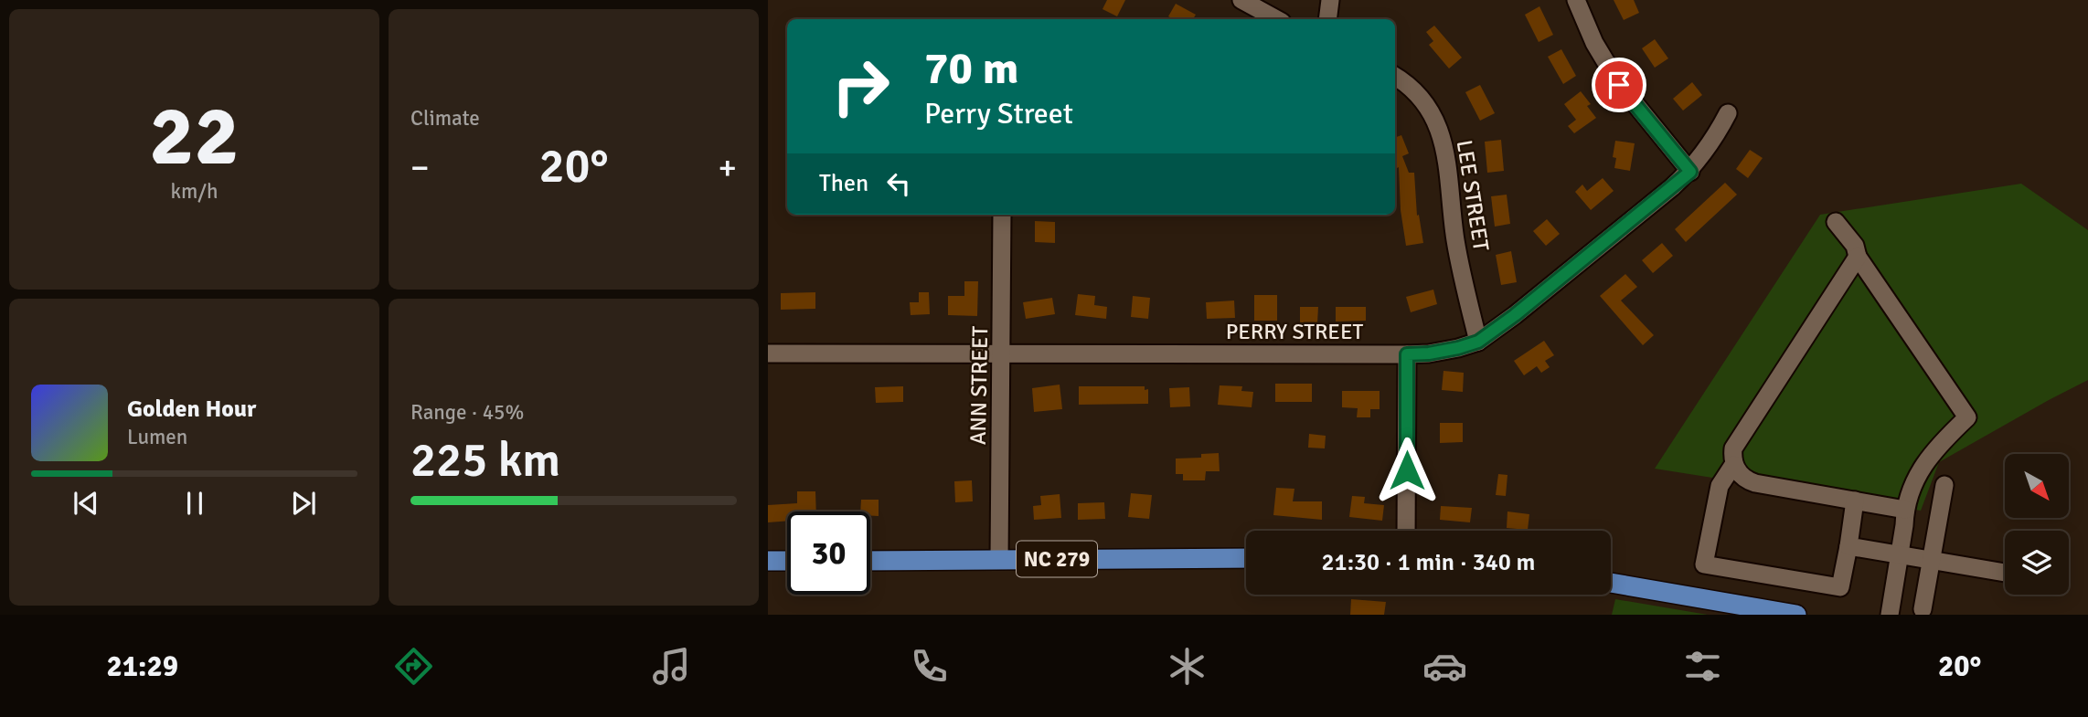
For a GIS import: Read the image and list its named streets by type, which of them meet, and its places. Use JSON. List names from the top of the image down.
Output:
{
  "streets": {
    "main road": ["NC 279"],
    "street": ["LEE STREET", "PERRY STREET", "ANN STREET"]
  },
  "crossings": [
    ["LEE STREET", "PERRY STREET"],
    ["PERRY STREET", "ANN STREET"],
    ["ANN STREET", "NC 279"]
  ],
  "north": "bottom right",
  "page": {
    "tile": [
      ["22", "km/h"],
      "Climate",
      ["Range · 45%", "225 km"]
    ],
    "turn": ["70 m", "Perry Street"],
    "heat": ["−", "20°", "+"],
    "then": "Then",
    "song": ["Golden Hour", "Lumen"],
    "limit": "30",
    "trip": "21:30 · 1 min · 340 m",
    "tabs": ["21:29", "20°"]
  }
}
